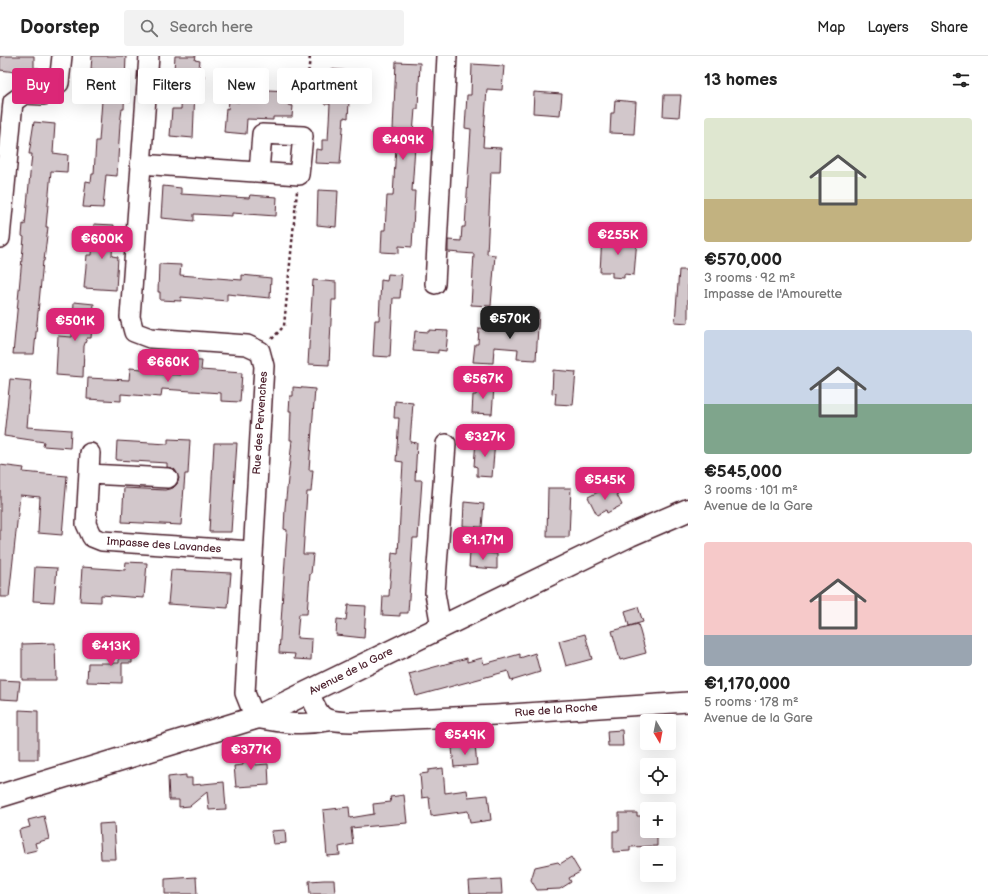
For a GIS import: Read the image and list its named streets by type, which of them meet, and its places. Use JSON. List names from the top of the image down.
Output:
{
  "streets": {
    "street": [
      "Rue des Pervenches",
      "Impasse des Lavandes",
      "Avenue de la Gare",
      "Rue de la Roche"
    ]
  },
  "crossings": [
    ["Rue des Pervenches", "Impasse des Lavandes"],
    ["Rue des Pervenches", "Avenue de la Gare"],
    ["Rue des Pervenches", "Rue de la Roche"],
    ["Avenue de la Gare", "Rue de la Roche"]
  ],
  "north": "bottom",
  "page": {
    "header": "Doorstep",
    "search": "Search here",
    "nav": ["Map", "Layers", "Share"],
    "heading": "13 homes",
    "chip": [
      "Buy",
      "Rent",
      "Filters",
      "New",
      "Apartment"
    ],
    "list": [
      {
        "name": "€570,000",
        "note": "3 rooms · 92 m² · Impasse de l'Amourette"
      },
      {
        "name": "€545,000",
        "note": "3 rooms · 101 m² · Avenue de la Gare"
      },
      {
        "name": "€1,170,000",
        "note": "5 rooms · 178 m² · Avenue de la Gare"
      }
    ],
    "price": [
      "€409K",
      "€255K",
      "€600K",
      "€570K",
      "€501K",
      "€660K",
      "€567K",
      "€327K",
      "€545K",
      "€1.17M",
      "€413K",
      "€549K",
      "€377K"
    ],
    "map_buttons": ["+", "−"]
  }
}
